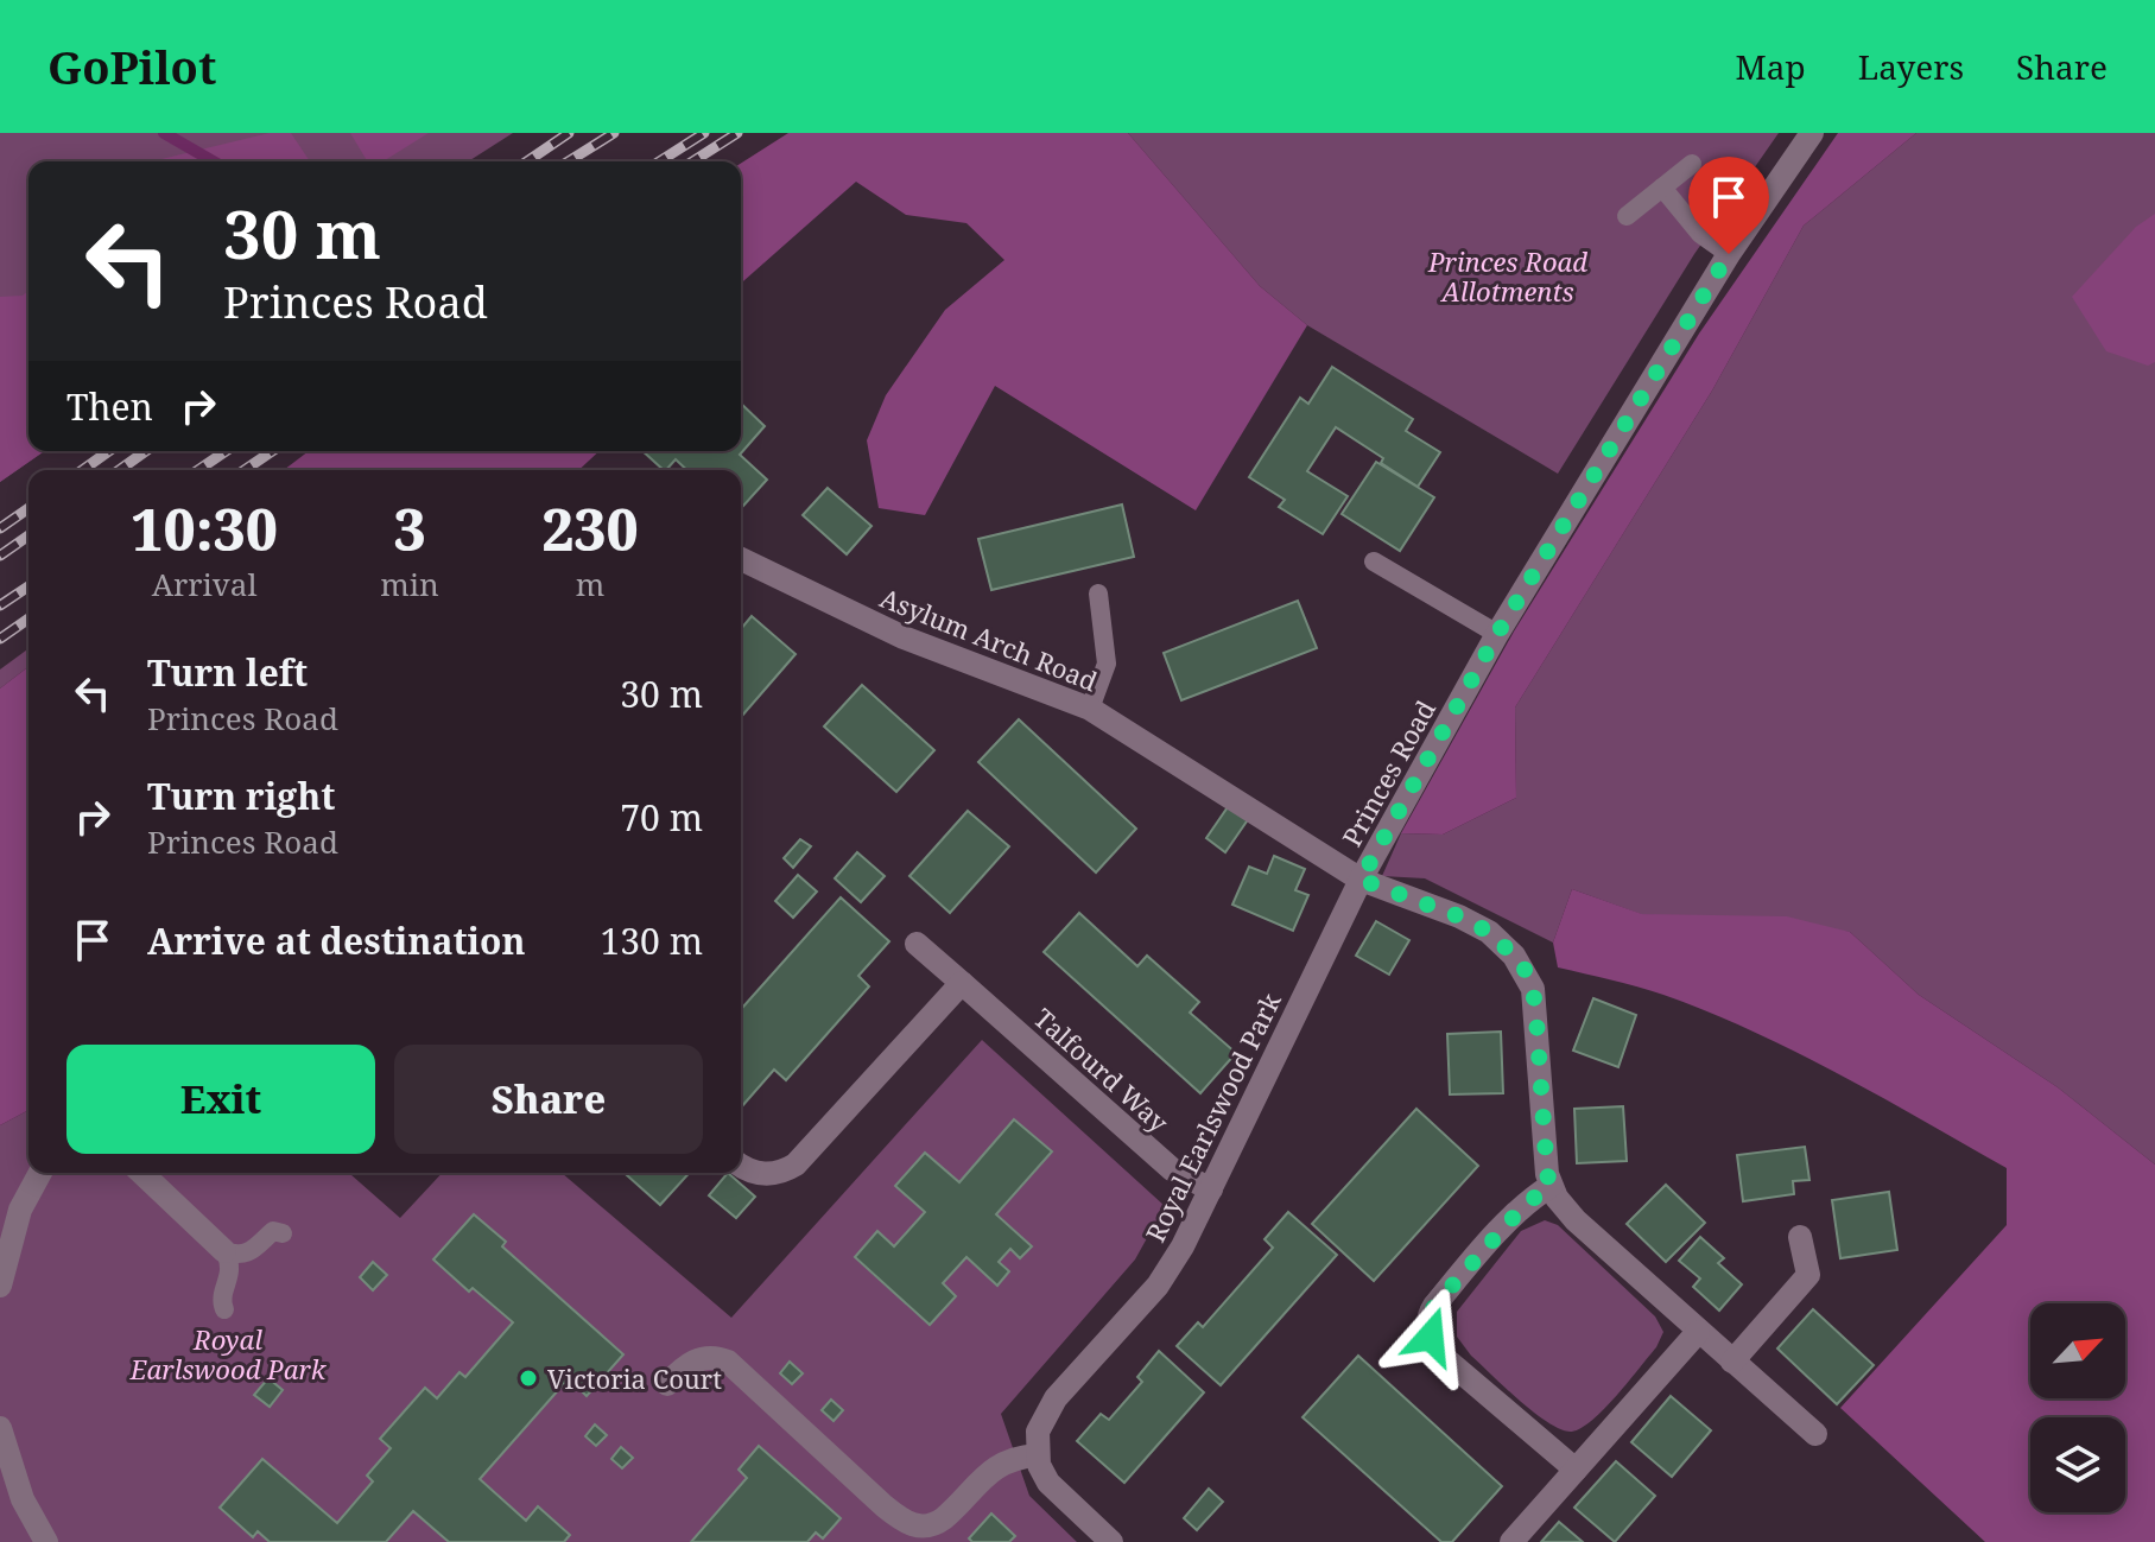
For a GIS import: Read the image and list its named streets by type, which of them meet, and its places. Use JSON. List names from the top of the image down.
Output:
{
  "streets": {
    "street": [
      "Asylum Arch Road",
      "Princes Road",
      "Talfourd Way",
      "Royal Earlswood Park"
    ]
  },
  "crossings": [
    ["Asylum Arch Road", "Princes Road"],
    ["Asylum Arch Road", "Royal Earlswood Park"],
    ["Princes Road", "Royal Earlswood Park"],
    ["Talfourd Way", "Royal Earlswood Park"]
  ],
  "parks": ["Princes Road Allotments", "Royal Earlswood Park"],
  "places": ["Victoria Court"],
  "north": "top right",
  "page": {
    "header": "GoPilot",
    "nav": ["Map", "Layers", "Share"],
    "turn": ["30 m", "Princes Road"],
    "then": "Then",
    "eta": [
      "10:30",
      "Arrival",
      "3",
      "min",
      "230",
      "m"
    ],
    "list": [
      {
        "name": "Turn left",
        "note": "Princes Road",
        "value": "30 m"
      },
      {
        "name": "Turn right",
        "note": "Princes Road",
        "value": "70 m"
      },
      {
        "name": "Arrive at destination",
        "value": "130 m"
      }
    ],
    "buttons": ["Exit", "Share"]
  }
}
